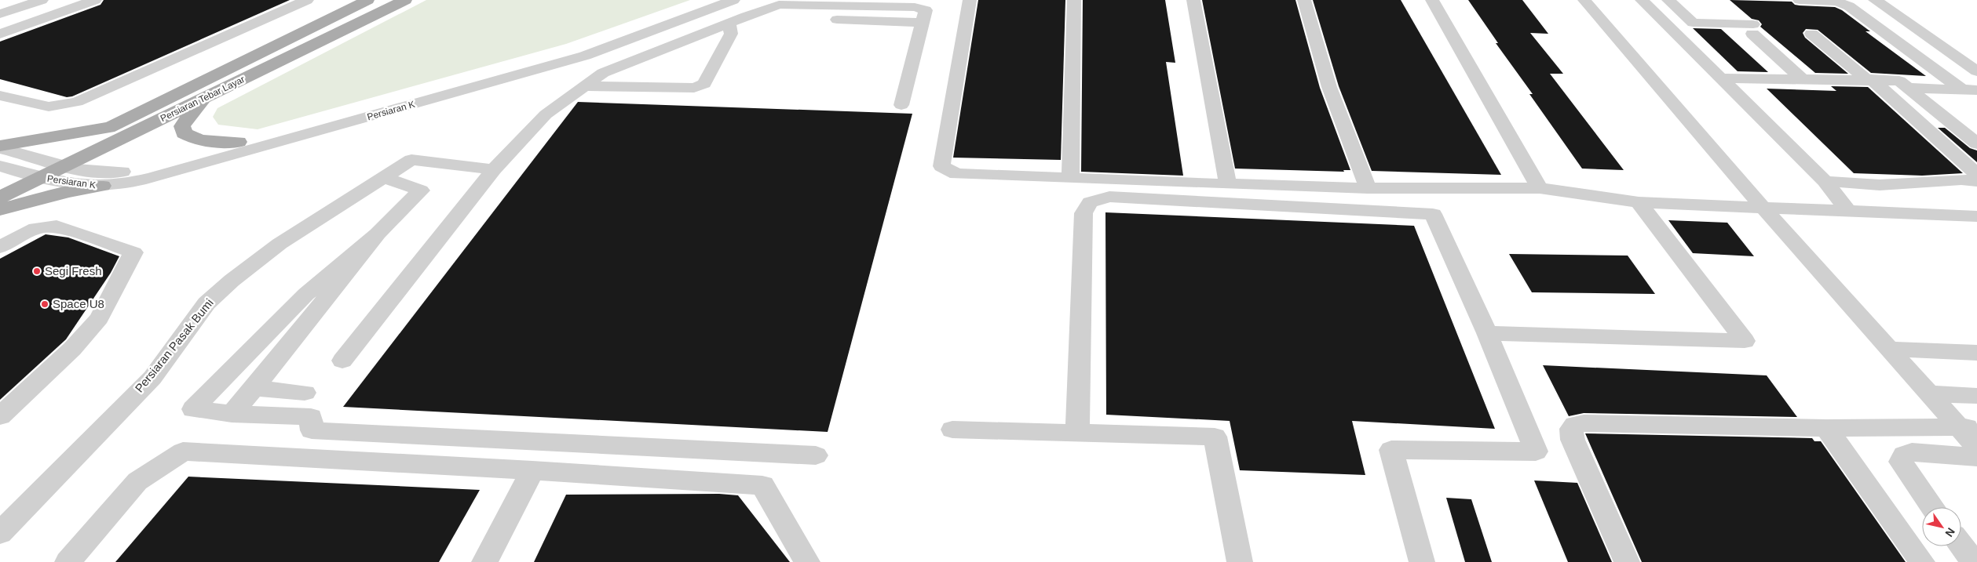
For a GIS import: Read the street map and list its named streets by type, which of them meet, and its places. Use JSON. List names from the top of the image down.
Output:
{
  "streets": {
    "main road": ["Persiaran Tebar Layar"],
    "street": ["Persiaran K", "Persiaran Pasak Bumi"]
  },
  "crossings": [
    ["Persiaran Tebar Layar", "Persiaran K"]
  ],
  "places": ["Segi Fresh", "Space U8"],
  "north": "bottom right"
}
